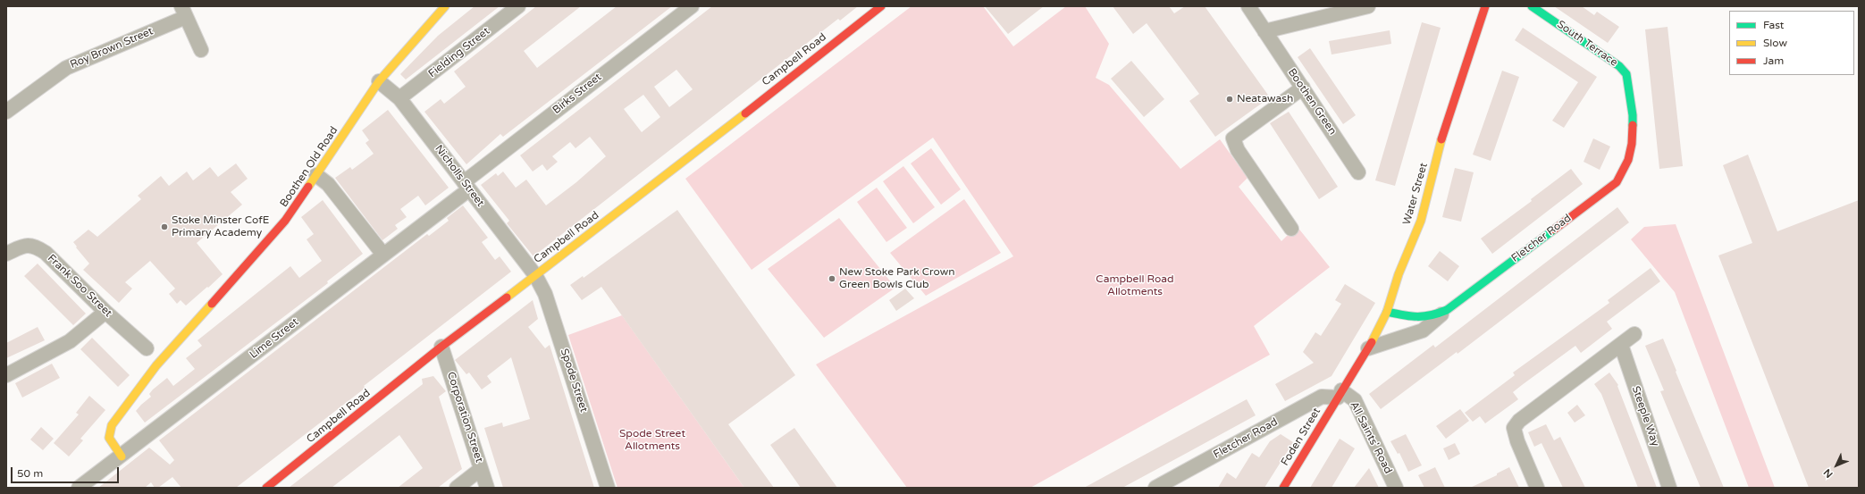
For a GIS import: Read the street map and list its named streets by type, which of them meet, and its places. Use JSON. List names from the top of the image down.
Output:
{
  "streets": {
    "street": [
      "South Terrace",
      "Roy Brown Street",
      "Fielding Street",
      "Campbell Road",
      "Birks Street",
      "Boothen Green",
      "Boothen Old Road",
      "Nicholls Street",
      "Water Street",
      "Fletcher Road",
      "Frank Soo Street",
      "Lime Street",
      "Spode Street",
      "Steeple Way",
      "Corporation Street",
      "Foden Street",
      "All Saints' Road"
    ]
  },
  "crossings": [
    ["South Terrace", "Fletcher Road"],
    ["Fielding Street", "Nicholls Street"],
    ["Campbell Road", "Nicholls Street"],
    ["Campbell Road", "Spode Street"],
    ["Campbell Road", "Corporation Street"],
    ["Birks Street", "Nicholls Street"],
    ["Birks Street", "Lime Street"],
    ["Boothen Old Road", "Nicholls Street"],
    ["Boothen Old Road", "Lime Street"],
    ["Nicholls Street", "Lime Street"],
    ["Nicholls Street", "Spode Street"],
    ["Water Street", "Fletcher Road"],
    ["Water Street", "Foden Street"],
    ["Water Street", "All Saints' Road"],
    ["Fletcher Road", "Foden Street"],
    ["Fletcher Road", "All Saints' Road"],
    ["Foden Street", "All Saints' Road"]
  ],
  "parks": ["Campbell Road Allotments", "Spode Street Allotments"],
  "places": ["Neatawash", "Stoke Minster CofE Primary Academy", "New Stoke Park Crown Green Bowls Club"],
  "legend": ["Fast", "Slow", "Jam"],
  "scale_bar": "50 m",
  "north": "bottom left"
}
